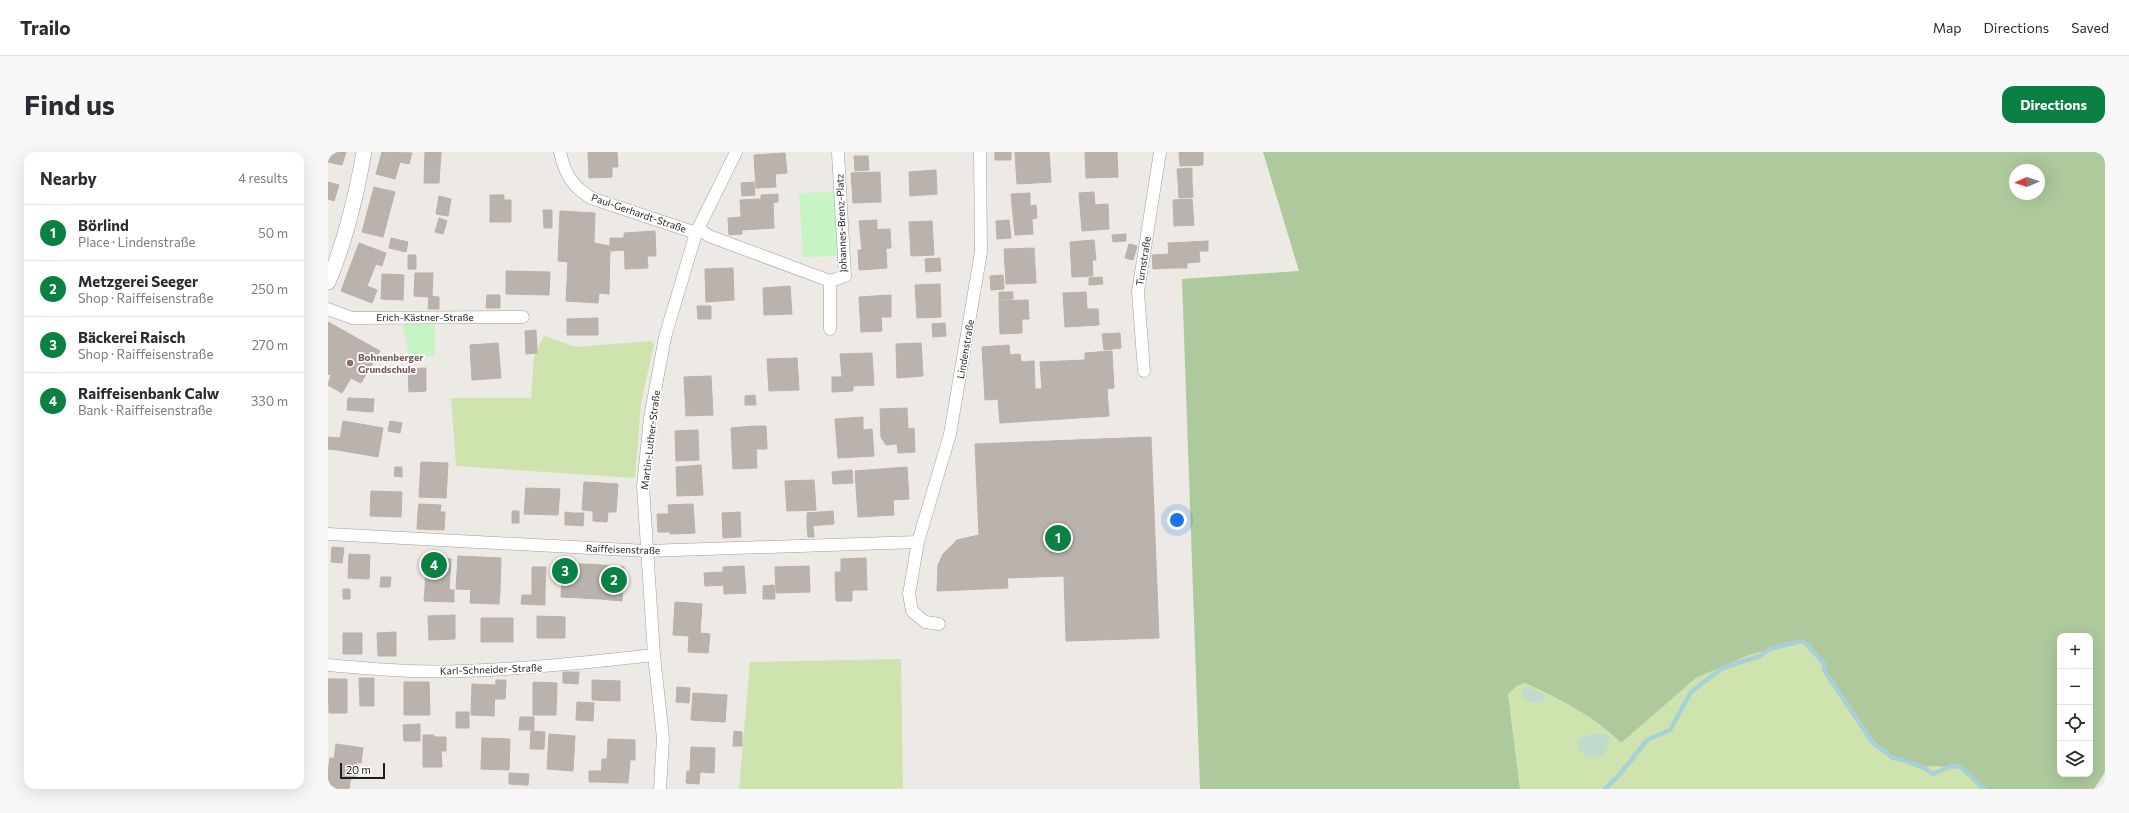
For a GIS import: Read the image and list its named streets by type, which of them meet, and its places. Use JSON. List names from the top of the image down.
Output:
{
  "streets": {
    "street": [
      "Paul-Gerhardt-Straße",
      "Johannes-Brenz-Platz",
      "Turnstraße",
      "Erich-Kästner-Straße",
      "Lindenstraße",
      "Martin-Luther-Straße",
      "Raiffeisenstraße",
      "Karl-Schneider-Straße"
    ]
  },
  "crossings": [
    ["Paul-Gerhardt-Straße", "Johannes-Brenz-Platz"],
    ["Paul-Gerhardt-Straße", "Martin-Luther-Straße"],
    ["Lindenstraße", "Raiffeisenstraße"],
    ["Martin-Luther-Straße", "Raiffeisenstraße"],
    ["Martin-Luther-Straße", "Karl-Schneider-Straße"]
  ],
  "places": ["Bohnenberger Grundschule"],
  "scale_bar": "20 m",
  "north": "left",
  "page": {
    "header": "Trailo",
    "nav": ["Map", "Directions", "Saved"],
    "buttons": "Directions",
    "title": "Find us",
    "heading": ["Nearby", "4 results"],
    "list": [
      {
        "mark": "1",
        "name": "Börlind",
        "note": "Place · Lindenstraße",
        "value": "50 m"
      },
      {
        "mark": "2",
        "name": "Metzgerei Seeger",
        "note": "Shop · Raiffeisenstraße",
        "value": "250 m"
      },
      {
        "mark": "3",
        "name": "Bäckerei Raisch",
        "note": "Shop · Raiffeisenstraße",
        "value": "270 m"
      },
      {
        "mark": "4",
        "name": "Raiffeisenbank Calw",
        "note": "Bank · Raiffeisenstraße",
        "value": "330 m"
      }
    ],
    "pins": [
      "1",
      "4",
      "3",
      "2"
    ],
    "map_buttons": ["+", "−"],
    "scale": "20 m"
  }
}
